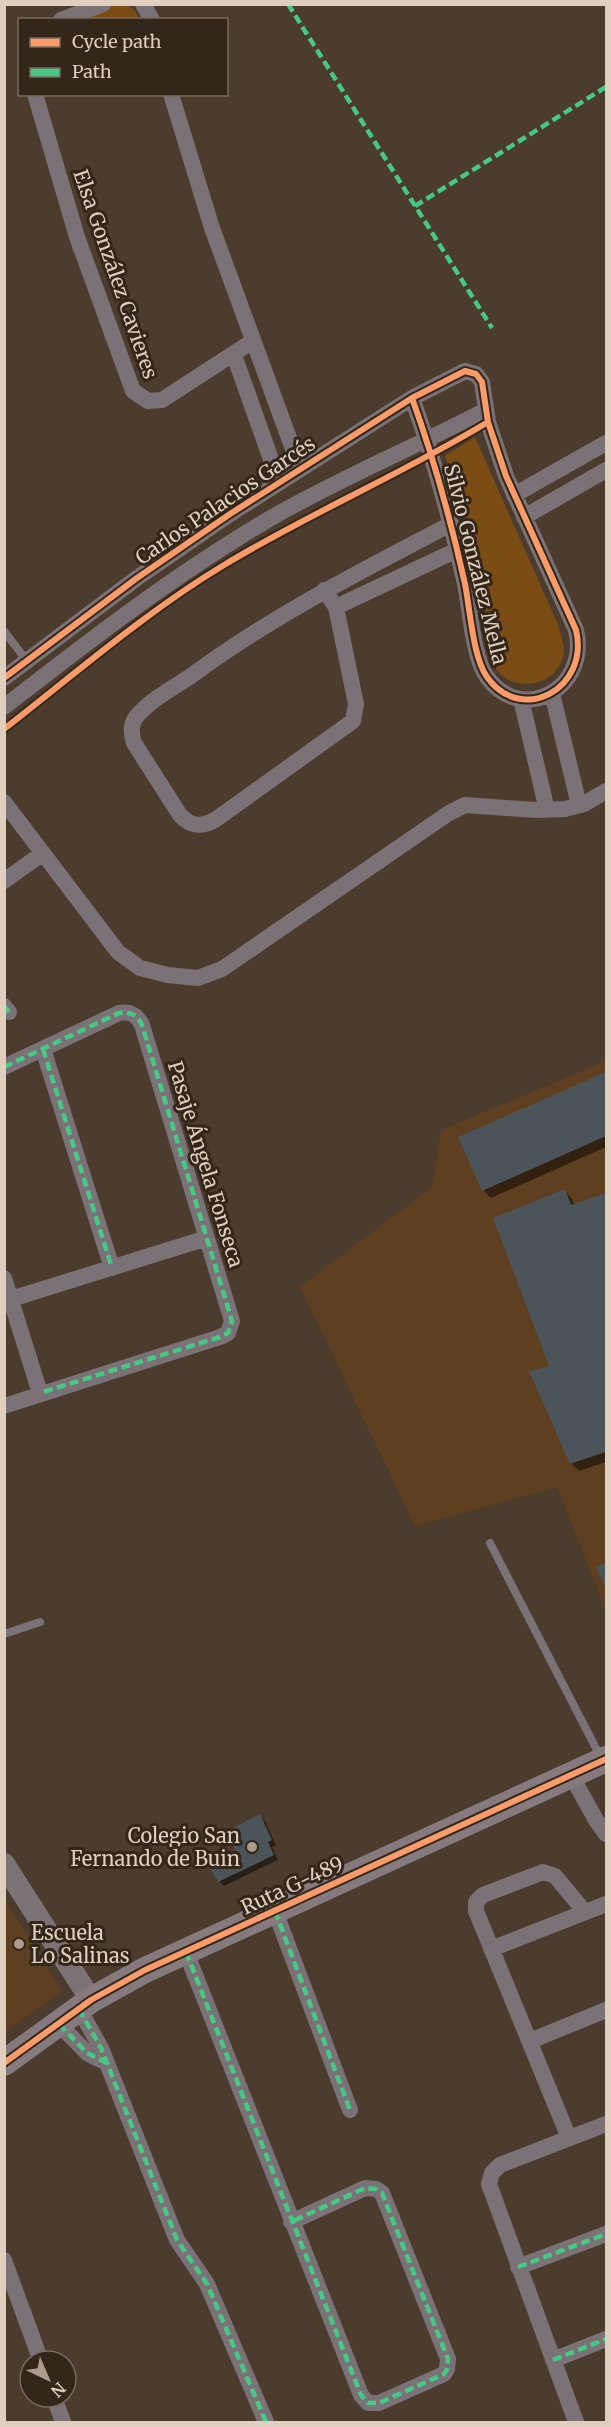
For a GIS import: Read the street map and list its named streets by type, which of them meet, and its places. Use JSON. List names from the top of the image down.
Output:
{
  "streets": {
    "main road": ["Ruta G-489"],
    "street": [
      "Elsa González Cavieres",
      "Carlos Palacios Garcés",
      "Silvio González Mella",
      "Pasaje Ángela Fonseca"
    ]
  },
  "crossings": [
    ["Carlos Palacios Garcés", "Silvio González Mella"]
  ],
  "places": ["Colegio San Fernando de Buin", "Escuela Lo Salinas"],
  "legend": ["Cycle path", "Path"],
  "north": "bottom right"
}
